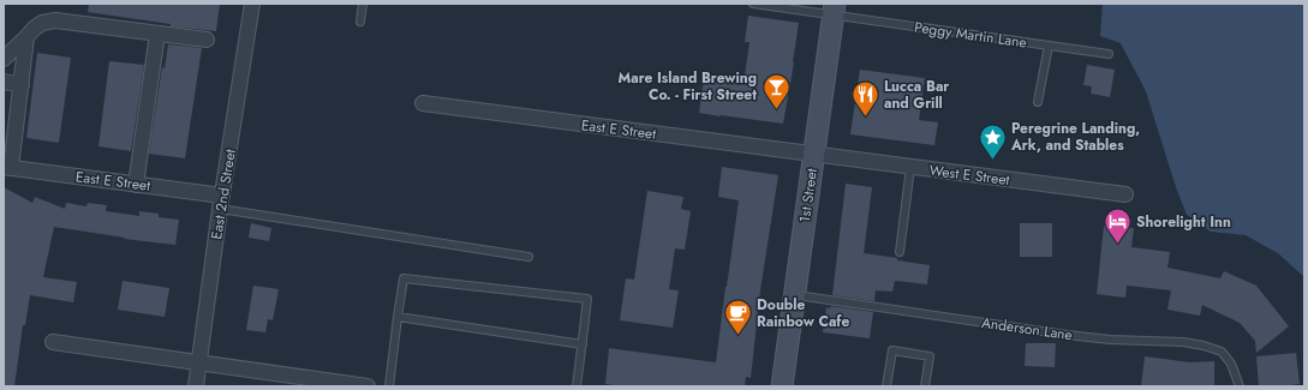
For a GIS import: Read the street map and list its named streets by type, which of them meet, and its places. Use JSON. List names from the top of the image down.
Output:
{
  "streets": {
    "main road": ["1st Street"],
    "street": ["East E Street", "West E Street", "East 2nd Street"],
    "lane": ["Peggy Martin Lane", "Anderson Lane"]
  },
  "crossings": [
    ["Peggy Martin Lane", "1st Street"],
    ["East E Street", "West E Street"],
    ["East E Street", "East 2nd Street"],
    ["East E Street", "1st Street"],
    ["West E Street", "1st Street"],
    ["1st Street", "Anderson Lane"]
  ],
  "places": {
    "bar": ["Mare Island Brewing Co. - First Street"],
    "restaurant": ["Lucca Bar and Grill"],
    "place": ["Peregrine Landing, Ark, and Stables"],
    "hotel": ["Shorelight Inn"],
    "cafe": ["Double Rainbow Cafe"]
  }
}
